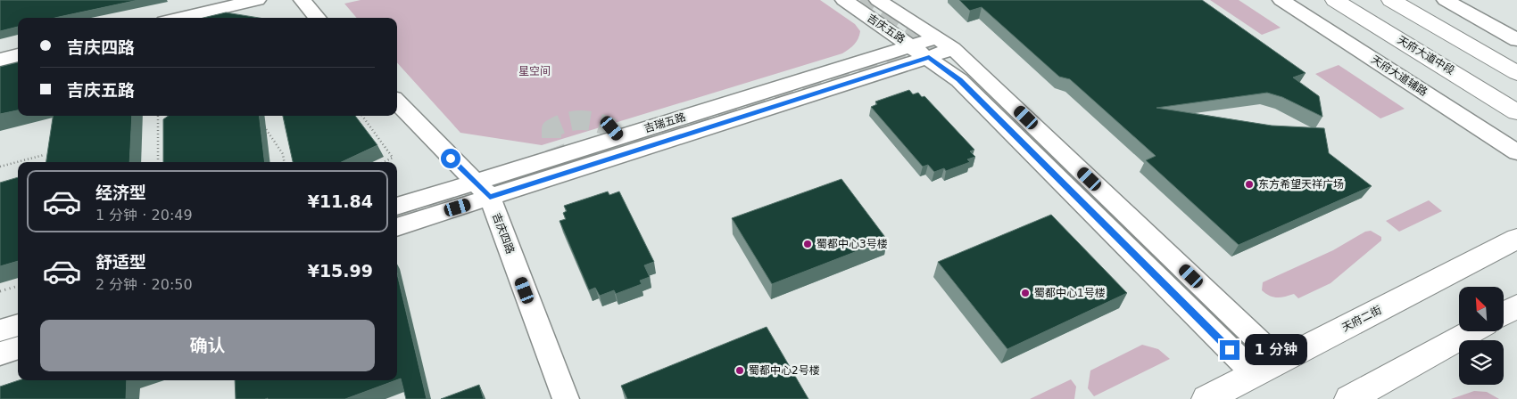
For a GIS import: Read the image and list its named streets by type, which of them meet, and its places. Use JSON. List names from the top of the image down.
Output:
{
  "streets": {
    "main road": ["天府大道中段", "天府二街"],
    "street": [
      "吉庆五路",
      "天府大道辅路",
      "吉瑞五路",
      "吉庆四路"
    ]
  },
  "crossings": [
    ["吉庆五路", "吉瑞五路"],
    ["吉庆五路", "天府二街"],
    ["吉瑞五路", "吉庆四路"]
  ],
  "parks": ["星空间"],
  "places": [
    "东方希望天祥广场",
    "蜀都中心3号楼",
    "蜀都中心1号楼",
    "蜀都中心2号楼"
  ],
  "north": "top left",
  "page": {
    "banner": ["吉庆四路", "吉庆五路"],
    "list": [
      {
        "name": "经济型",
        "note": "1 分钟 · 20:49",
        "value": "¥11.84"
      },
      {
        "name": "舒适型",
        "note": "2 分钟 · 20:50",
        "value": "¥15.99"
      }
    ],
    "buttons": "确认",
    "bubble": "1 分钟"
  }
}
